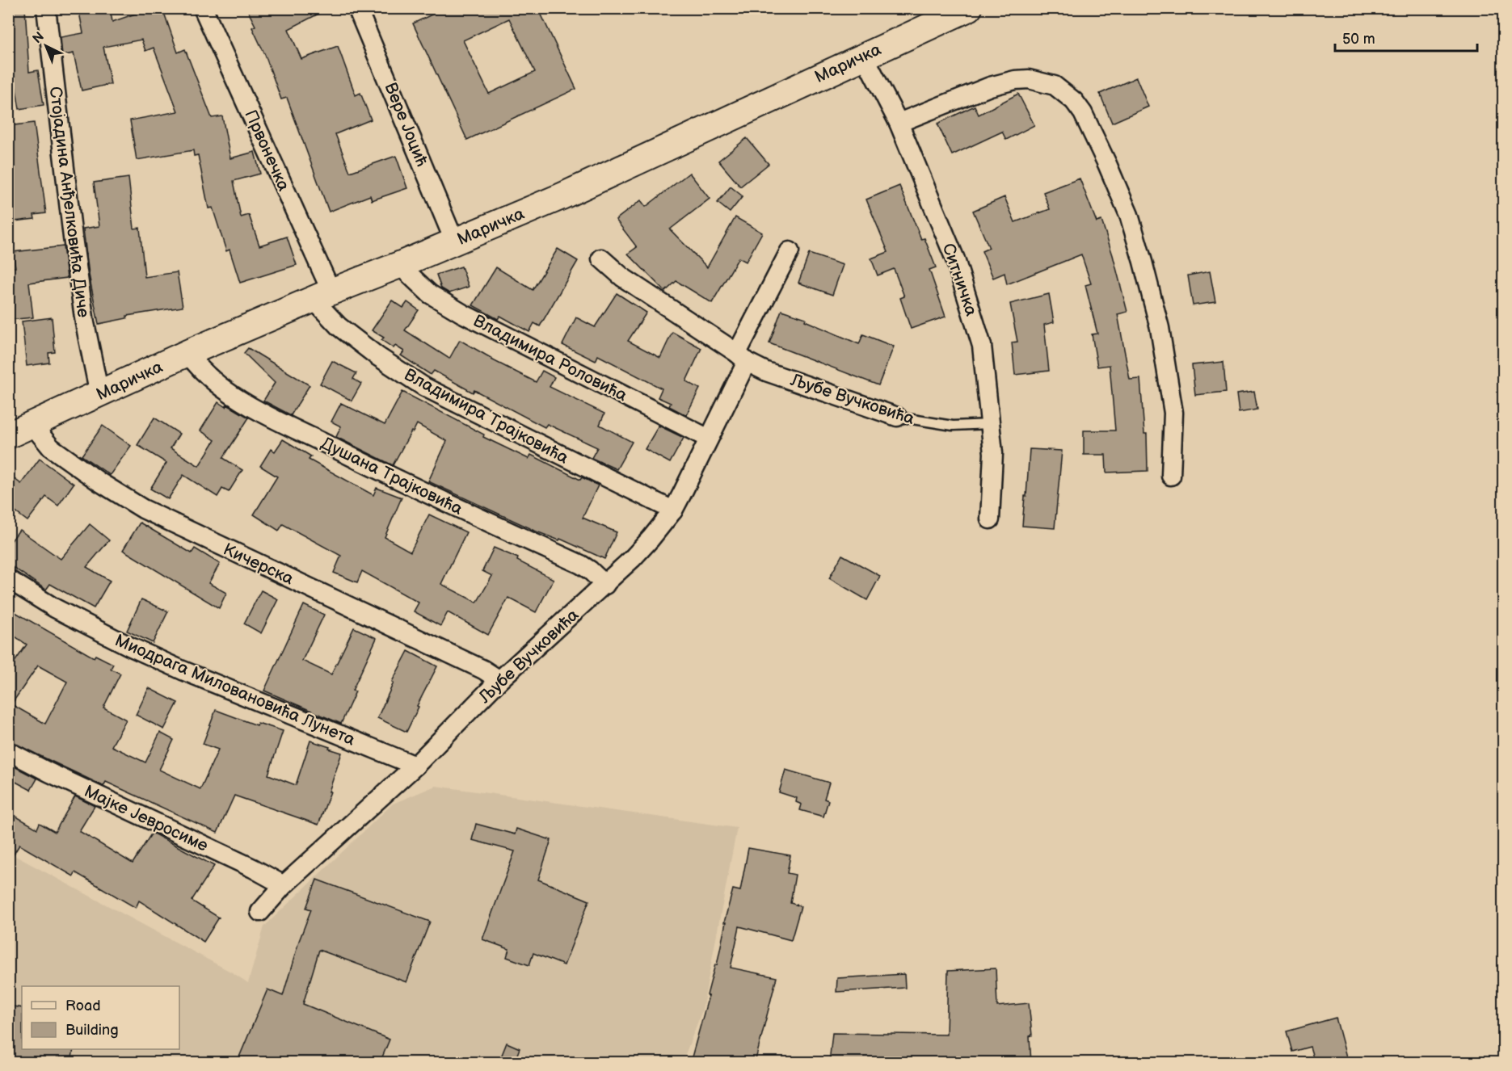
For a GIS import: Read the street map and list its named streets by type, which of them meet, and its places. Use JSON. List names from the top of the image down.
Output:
{
  "streets": {
    "street": [
      "Маричка",
      "Вере Јоцић",
      "Првонечка",
      "Стојадина Анђелковића Диче",
      "Ситничка",
      "Владимира Роловића",
      "Љубе Вучковића",
      "Владимира Трајковића",
      "Душана Трајковића",
      "Кичерска",
      "Миодрага Миловановића Лунета",
      "Мајке Јевросиме"
    ]
  },
  "crossings": [
    ["Маричка", "Вере Јоцић"],
    ["Маричка", "Првонечка"],
    ["Маричка", "Стојадина Анђелковића Диче"],
    ["Маричка", "Ситничка"],
    ["Маричка", "Владимира Роловића"],
    ["Маричка", "Владимира Трајковића"],
    ["Маричка", "Душана Трајковића"],
    ["Маричка", "Кичерска"],
    ["Првонечка", "Владимира Трајковића"],
    ["Ситничка", "Љубе Вучковића"],
    ["Владимира Роловића", "Љубе Вучковића"],
    ["Љубе Вучковића", "Владимира Трајковића"],
    ["Љубе Вучковића", "Душана Трајковића"],
    ["Љубе Вучковића", "Кичерска"],
    ["Љубе Вучковића", "Миодрага Миловановића Лунета"],
    ["Љубе Вучковића", "Мајке Јевросиме"]
  ],
  "legend": ["Road", "Building"],
  "scale_bar": "50 m",
  "north": "top left"
}
